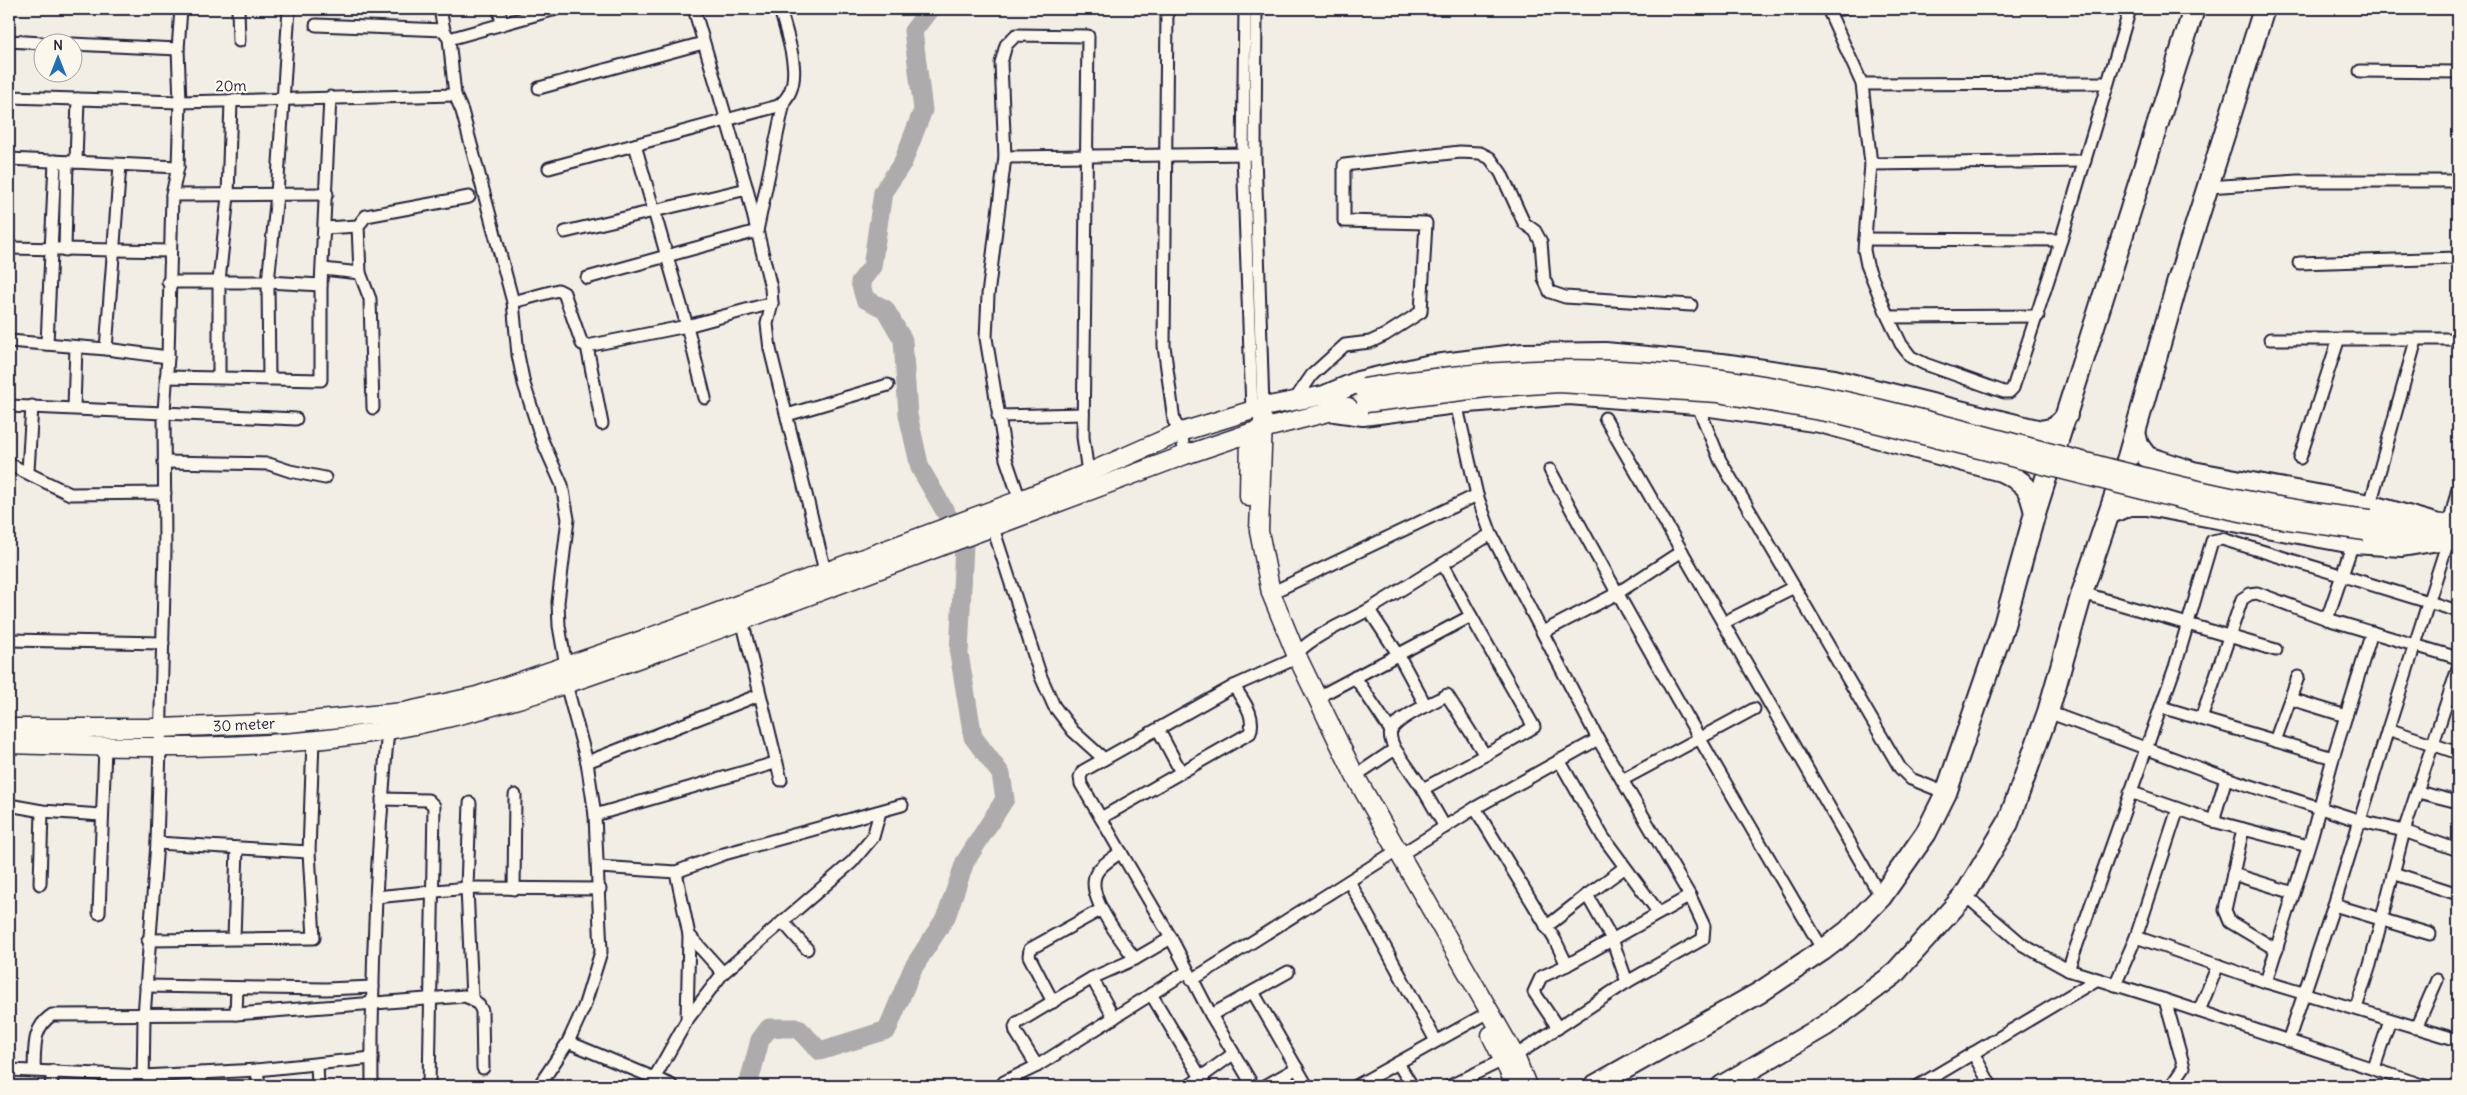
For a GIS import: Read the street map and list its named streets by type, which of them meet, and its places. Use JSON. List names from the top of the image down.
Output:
{
  "streets": {
    "main road": ["30 meter"],
    "street": ["20m"]
  },
  "north": "top"
}
